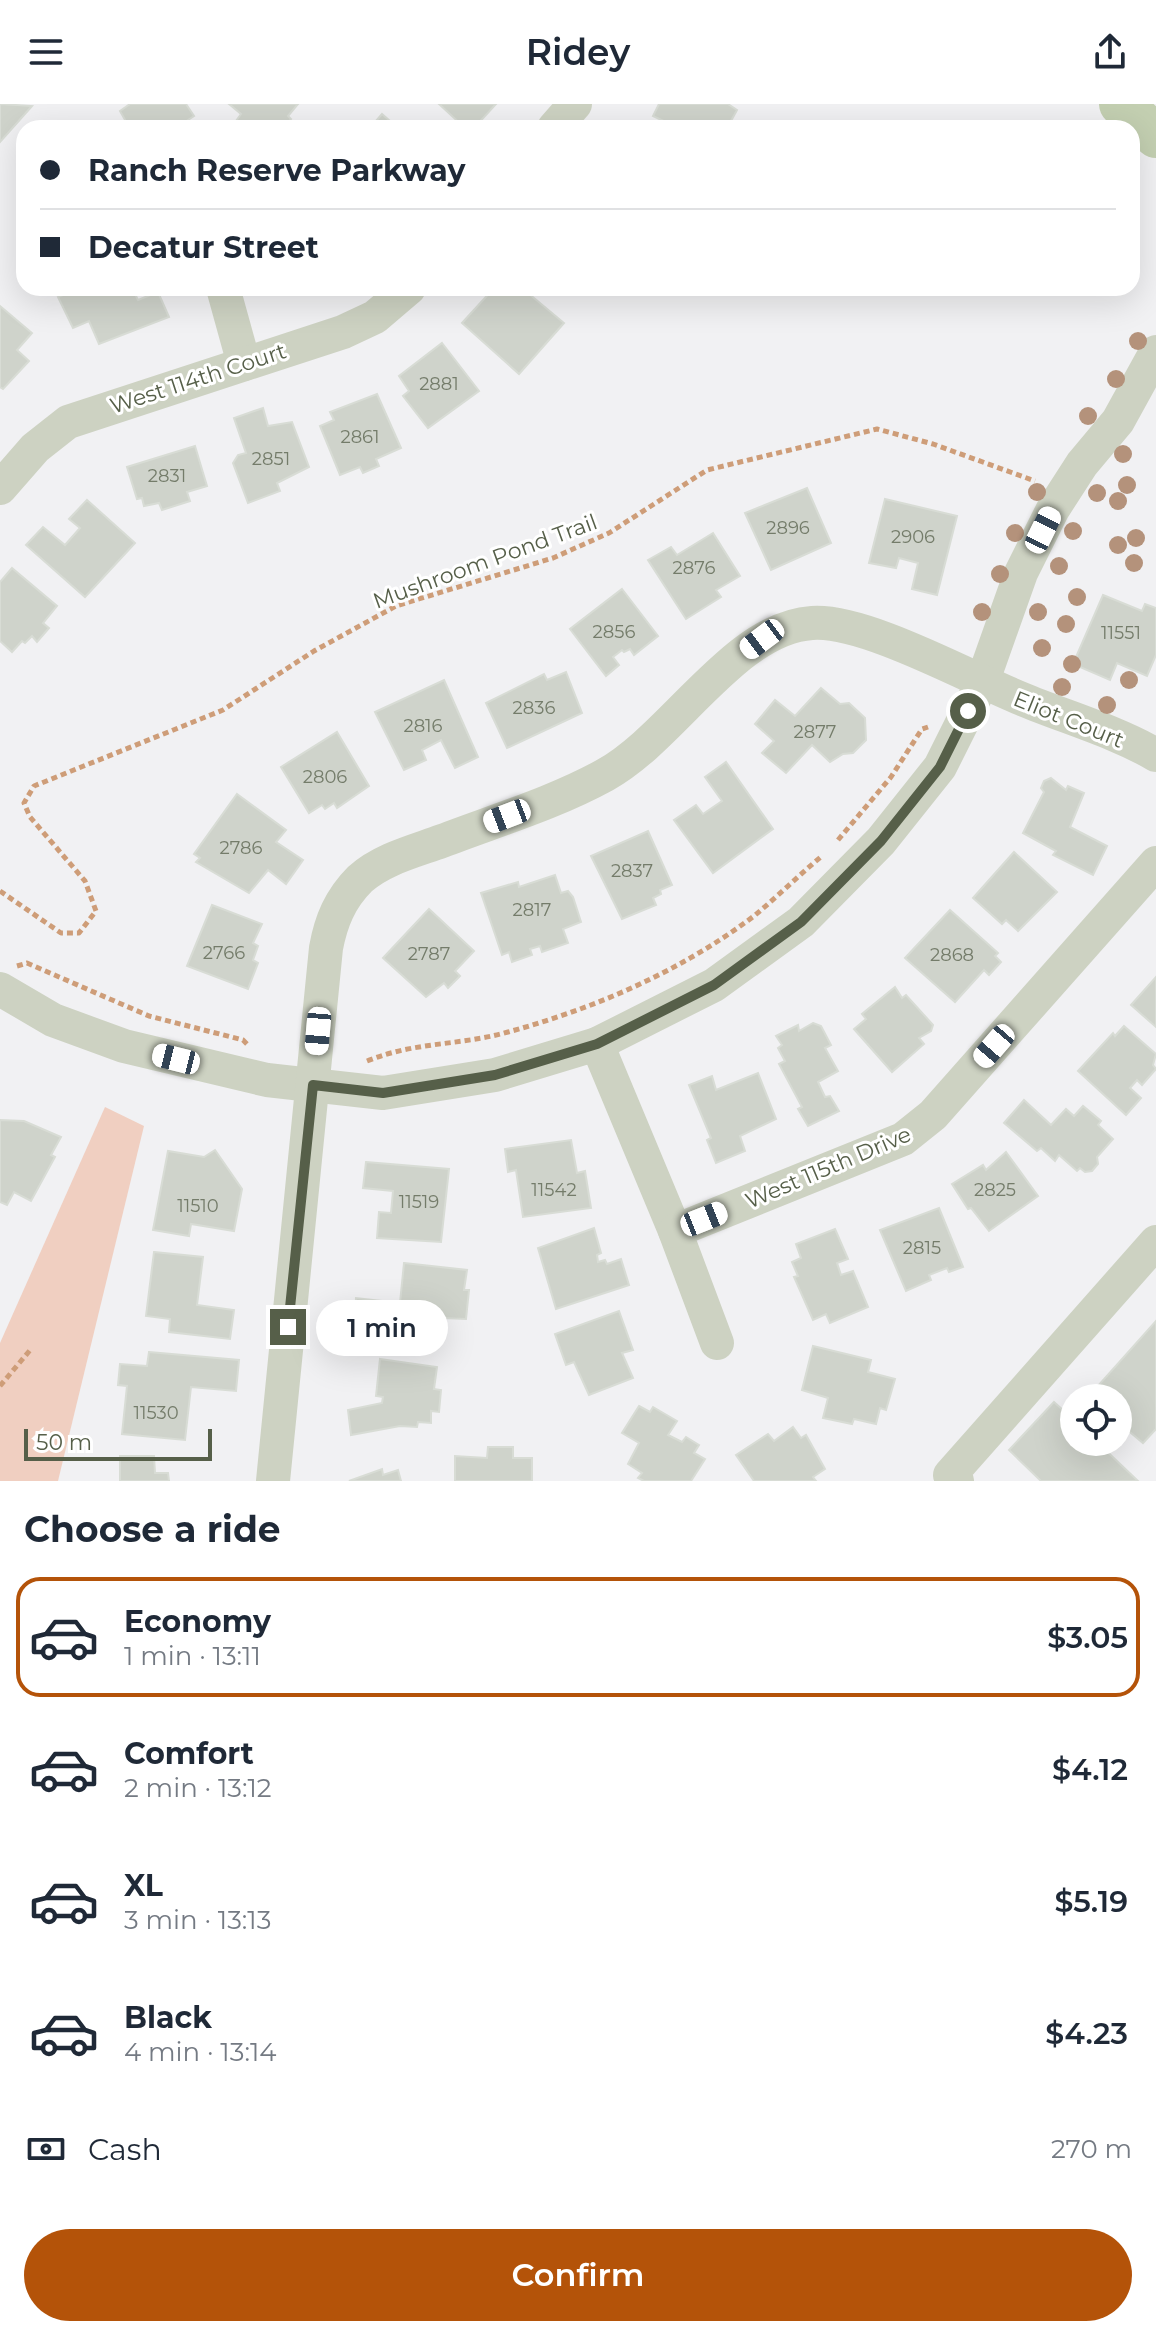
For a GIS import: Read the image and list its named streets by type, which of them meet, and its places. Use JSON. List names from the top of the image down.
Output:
{
  "streets": {
    "street": ["West 114th Court", "Eliot Court", "West 115th Drive"],
    "path": ["Mushroom Pond Trail"]
  },
  "house_numbers": [
    "2881",
    "2861",
    "2851",
    "2831",
    "2896",
    "2906",
    "2876",
    "2856",
    "11551",
    "2836",
    "2816",
    "2877",
    "2806",
    "2786",
    "2837",
    "2817",
    "2766",
    "2787",
    "2868",
    "11542",
    "2825",
    "11519",
    "11510",
    "2815",
    "11530"
  ],
  "scale_bar": "50 m",
  "page": {
    "header": "Ridey",
    "banner": ["Ranch Reserve Parkway", "Decatur Street"],
    "bubble": "1 min",
    "scale": "50 m",
    "heading": "Choose a ride",
    "list": [
      {
        "name": "Economy",
        "note": "1 min · 13:11",
        "value": "$3.05"
      },
      {
        "name": "Comfort",
        "note": "2 min · 13:12",
        "value": "$4.12"
      },
      {
        "name": "XL",
        "note": "3 min · 13:13",
        "value": "$5.19"
      },
      {
        "name": "Black",
        "note": "4 min · 13:14",
        "value": "$4.23"
      }
    ],
    "pay": ["Cash", "270 m"],
    "buttons": "Confirm"
  }
}
